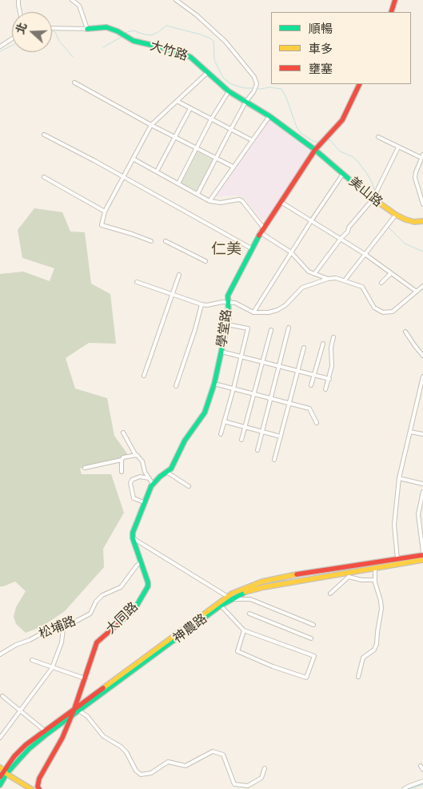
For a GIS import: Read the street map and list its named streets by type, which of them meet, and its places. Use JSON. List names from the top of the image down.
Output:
{
  "streets": {
    "street": [
      "大竹路",
      "美山路",
      "學堂路",
      "大同路",
      "松埔路",
      "神農路"
    ]
  },
  "crossings": [
    ["大竹路", "美山路"],
    ["大竹路", "學堂路"],
    ["美山路", "學堂路"],
    ["大同路", "松埔路"],
    ["大同路", "神農路"]
  ],
  "districts": ["仁美"],
  "legend": ["順暢", "車多", "壅塞"],
  "north": "left"
}
